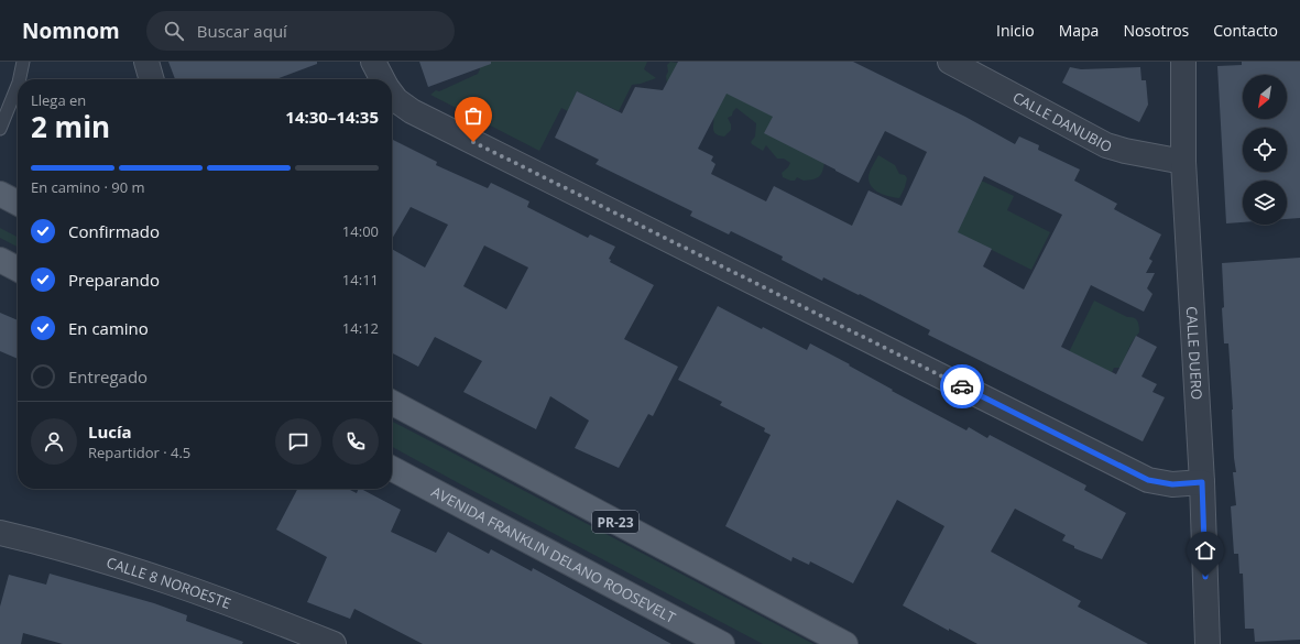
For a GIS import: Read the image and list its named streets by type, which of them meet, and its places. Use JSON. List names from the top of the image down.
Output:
{
  "streets": {
    "main road": ["PR-23", "AVENIDA FRANKLIN DELANO ROOSEVELT"],
    "street": ["CALLE DANUBIO", "CALLE DUERO", "CALLE 8 NOROESTE"]
  },
  "crossings": [
    ["CALLE DANUBIO", "CALLE DUERO"]
  ],
  "north": "bottom left",
  "page": {
    "header": "Nomnom",
    "search": "Buscar aquí",
    "nav": [
      "Inicio",
      "Mapa",
      "Nosotros",
      "Contacto"
    ],
    "heading": ["2 min", "Llega en", "14:30–14:35"],
    "panel": ["Lucía", "Repartidor · 4.5"],
    "bar": "En camino · 90 m",
    "list": [
      ["Confirmado", "14:00"],
      ["Preparando", "14:11"],
      ["En camino", "14:12"],
      "Entregado"
    ]
  }
}
